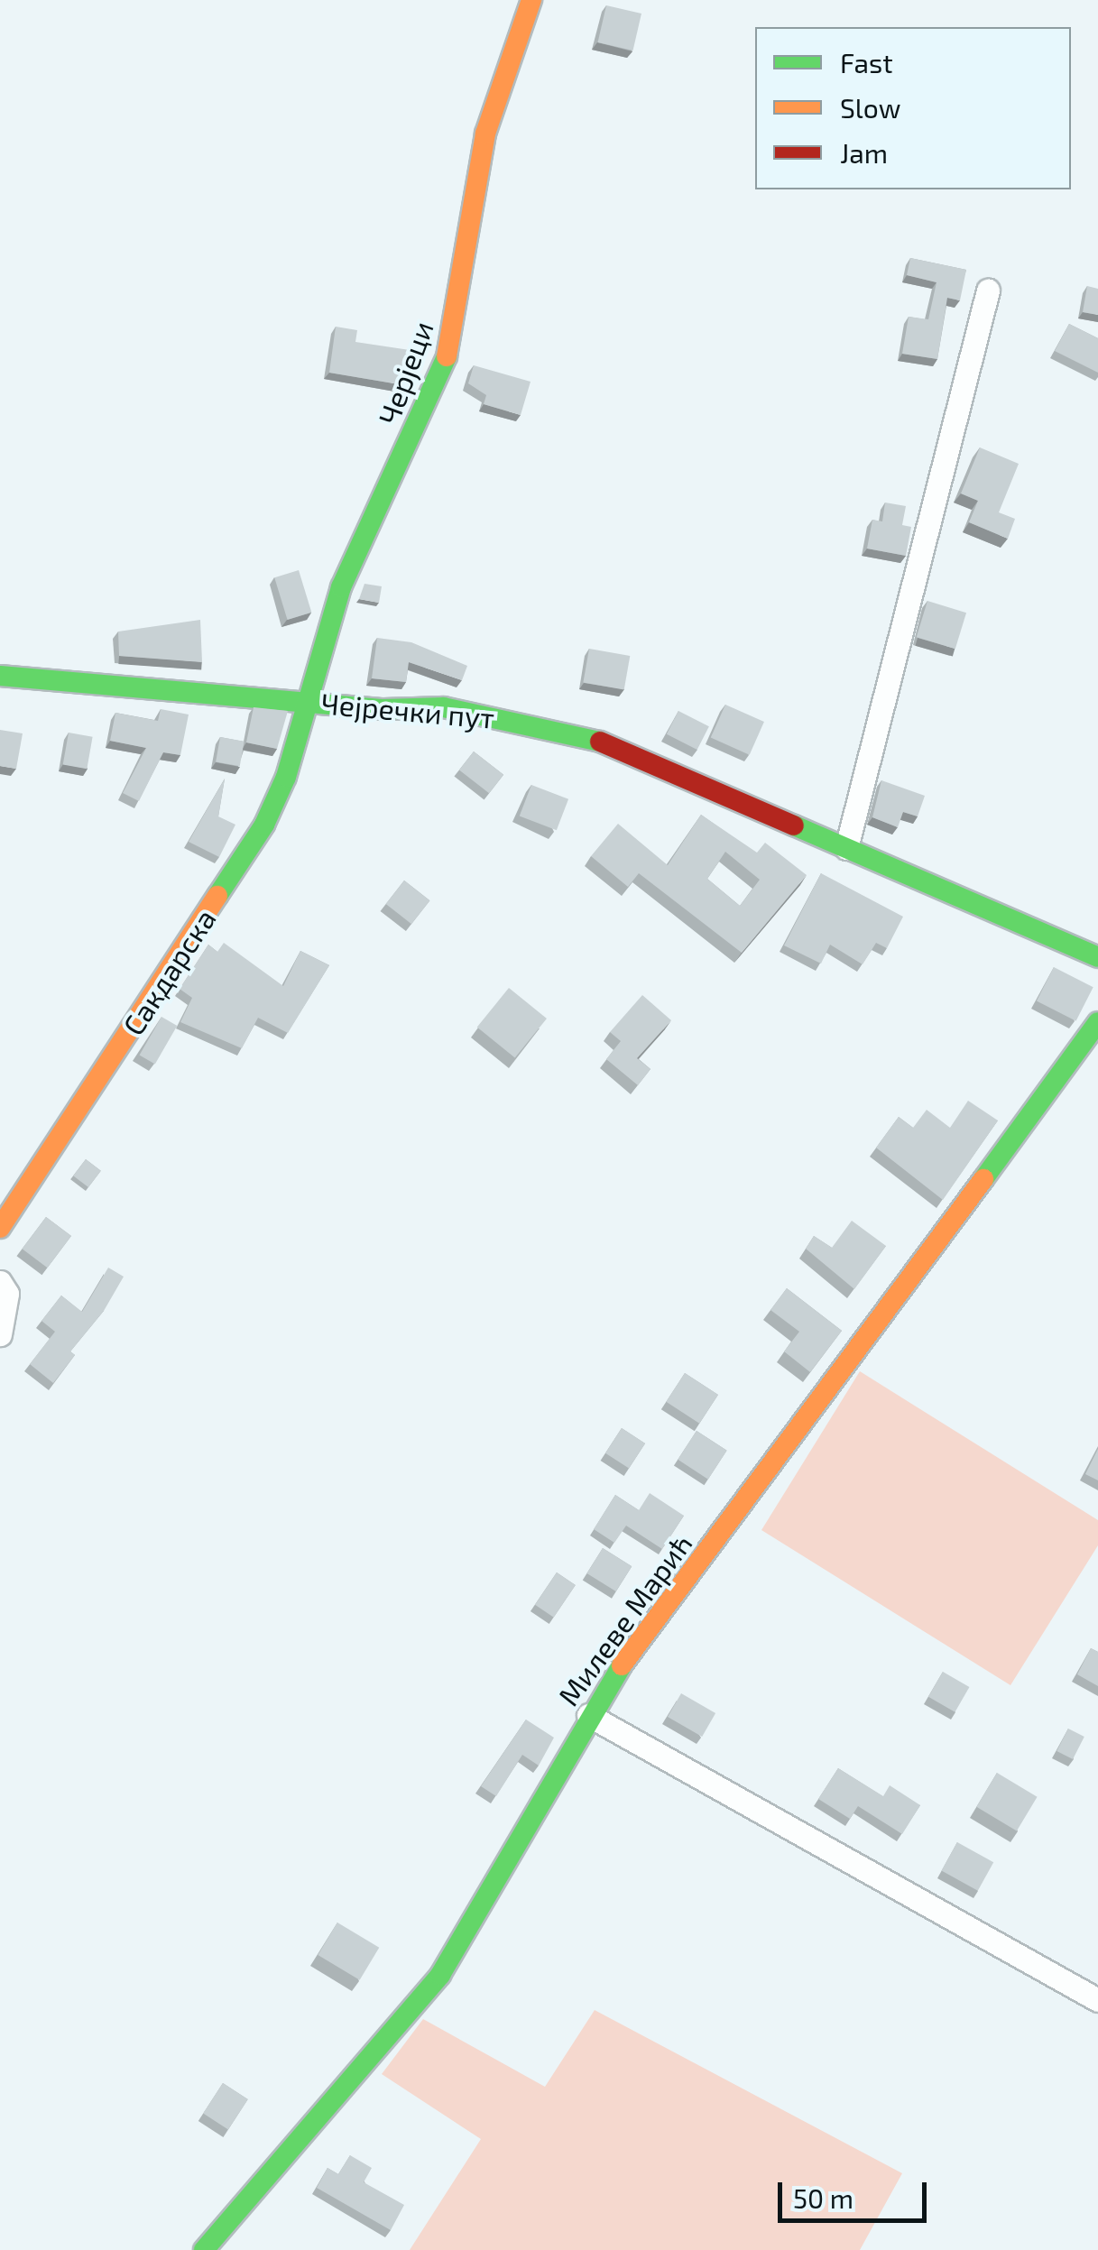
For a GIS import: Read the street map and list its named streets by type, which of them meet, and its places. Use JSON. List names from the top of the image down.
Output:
{
  "streets": {
    "street": [
      "Черјеци",
      "Чејречки пут",
      "Сакдарска",
      "Милеве Мaрић"
    ]
  },
  "crossings": [
    ["Черјеци", "Чејречки пут"],
    ["Черјеци", "Сакдарска"],
    ["Чејречки пут", "Сакдарска"]
  ],
  "legend": ["Fast", "Slow", "Jam"],
  "scale_bar": "50 m"
}
